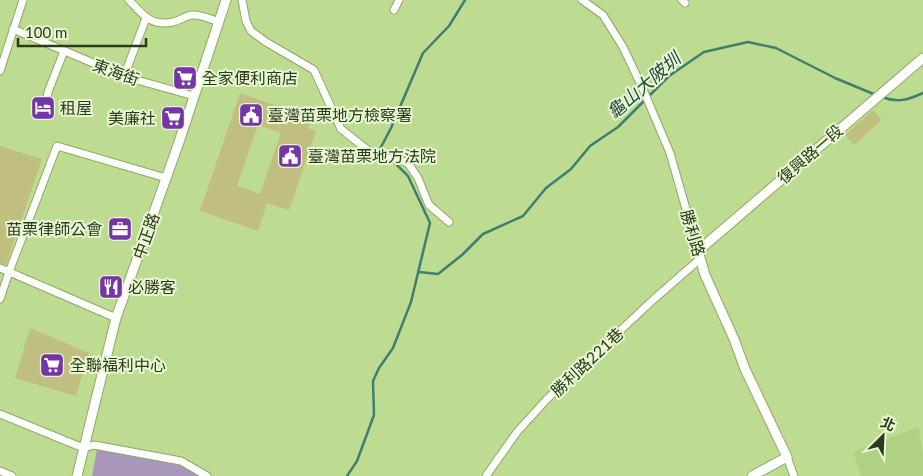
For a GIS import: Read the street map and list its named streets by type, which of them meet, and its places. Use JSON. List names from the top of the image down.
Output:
{
  "streets": {
    "street": [
      "東海街",
      "復興路一段",
      "勝利路",
      "中正路",
      "勝利路221巷"
    ]
  },
  "crossings": [
    ["東海街", "中正路"],
    ["復興路一段", "勝利路"],
    ["復興路一段", "勝利路221巷"],
    ["勝利路", "勝利路221巷"]
  ],
  "water": ["龜山大陂圳"],
  "places": {
    "supermarket": ["全家便利商店", "美廉社", "全聯福利中心"],
    "hotel": ["租屋"],
    "public building": ["臺灣苗栗地方檢察署", "臺灣苗栗地方法院"],
    "office": ["苗栗律師公會"],
    "restaurant": ["必勝客"]
  },
  "scale_bar": "100 m",
  "north": "top right"
}
